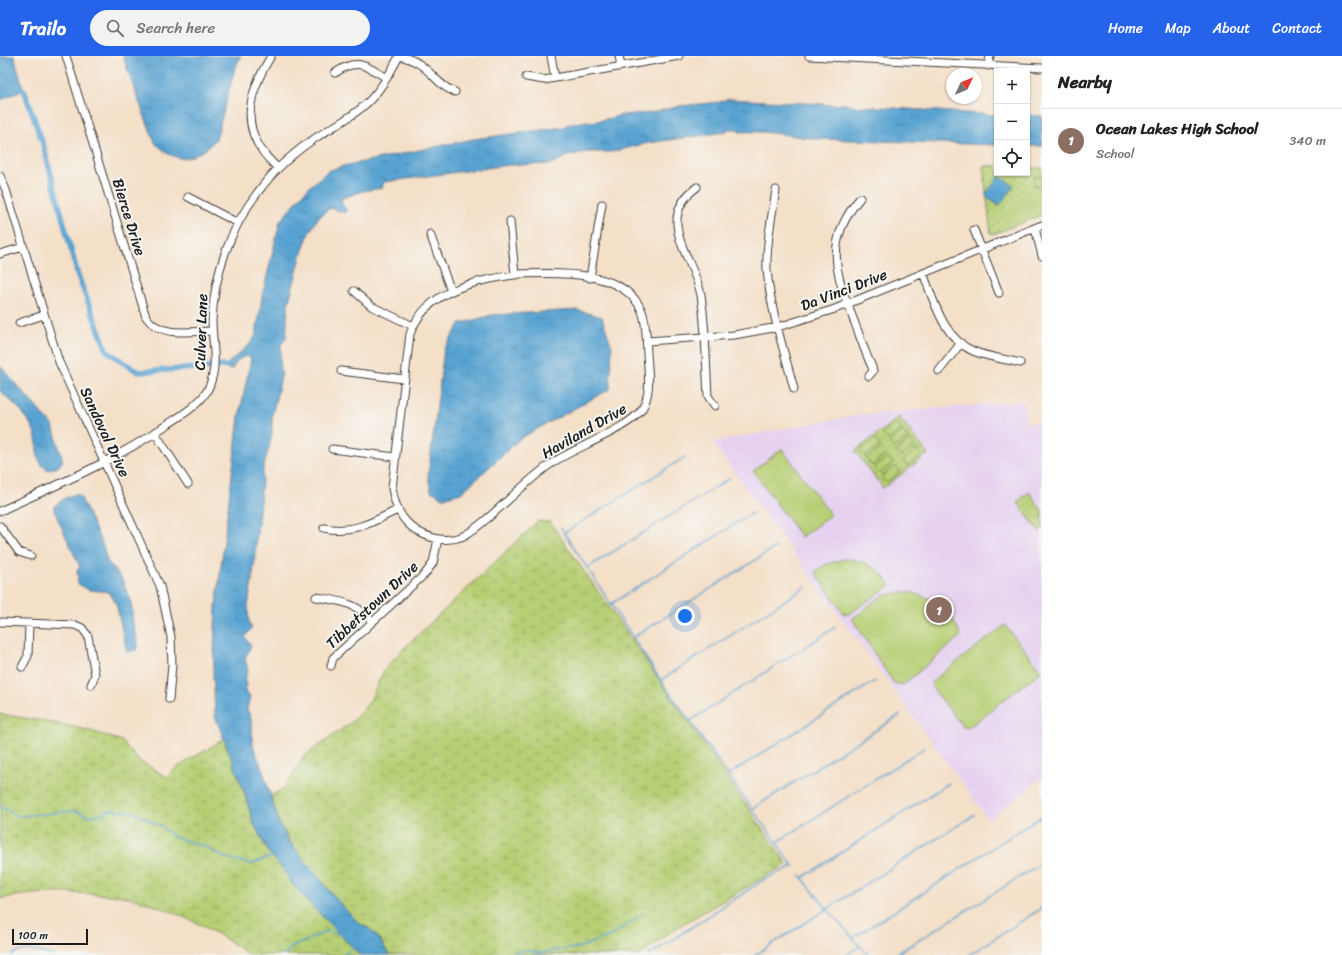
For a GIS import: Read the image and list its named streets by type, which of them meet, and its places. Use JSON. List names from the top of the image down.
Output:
{
  "streets": {
    "street": [
      "Bierce Drive",
      "Da Vinci Drive",
      "Culver Lane",
      "Haviland Drive",
      "Sandoval Drive",
      "Tibbetstown Drive"
    ]
  },
  "crossings": [
    ["Bierce Drive", "Culver Lane"],
    ["Da Vinci Drive", "Haviland Drive"],
    ["Culver Lane", "Sandoval Drive"],
    ["Haviland Drive", "Tibbetstown Drive"]
  ],
  "scale_bar": "100 m",
  "north": "top right",
  "page": {
    "header": "Trailo",
    "search": "Search here",
    "nav": [
      "Home",
      "Map",
      "About",
      "Contact"
    ],
    "heading": "Nearby",
    "map_buttons": ["+", "−"],
    "list": [
      {
        "mark": "1",
        "name": "Ocean Lakes High School",
        "note": "School",
        "value": "340 m"
      }
    ],
    "pins": "1",
    "scale": "100 m"
  }
}
